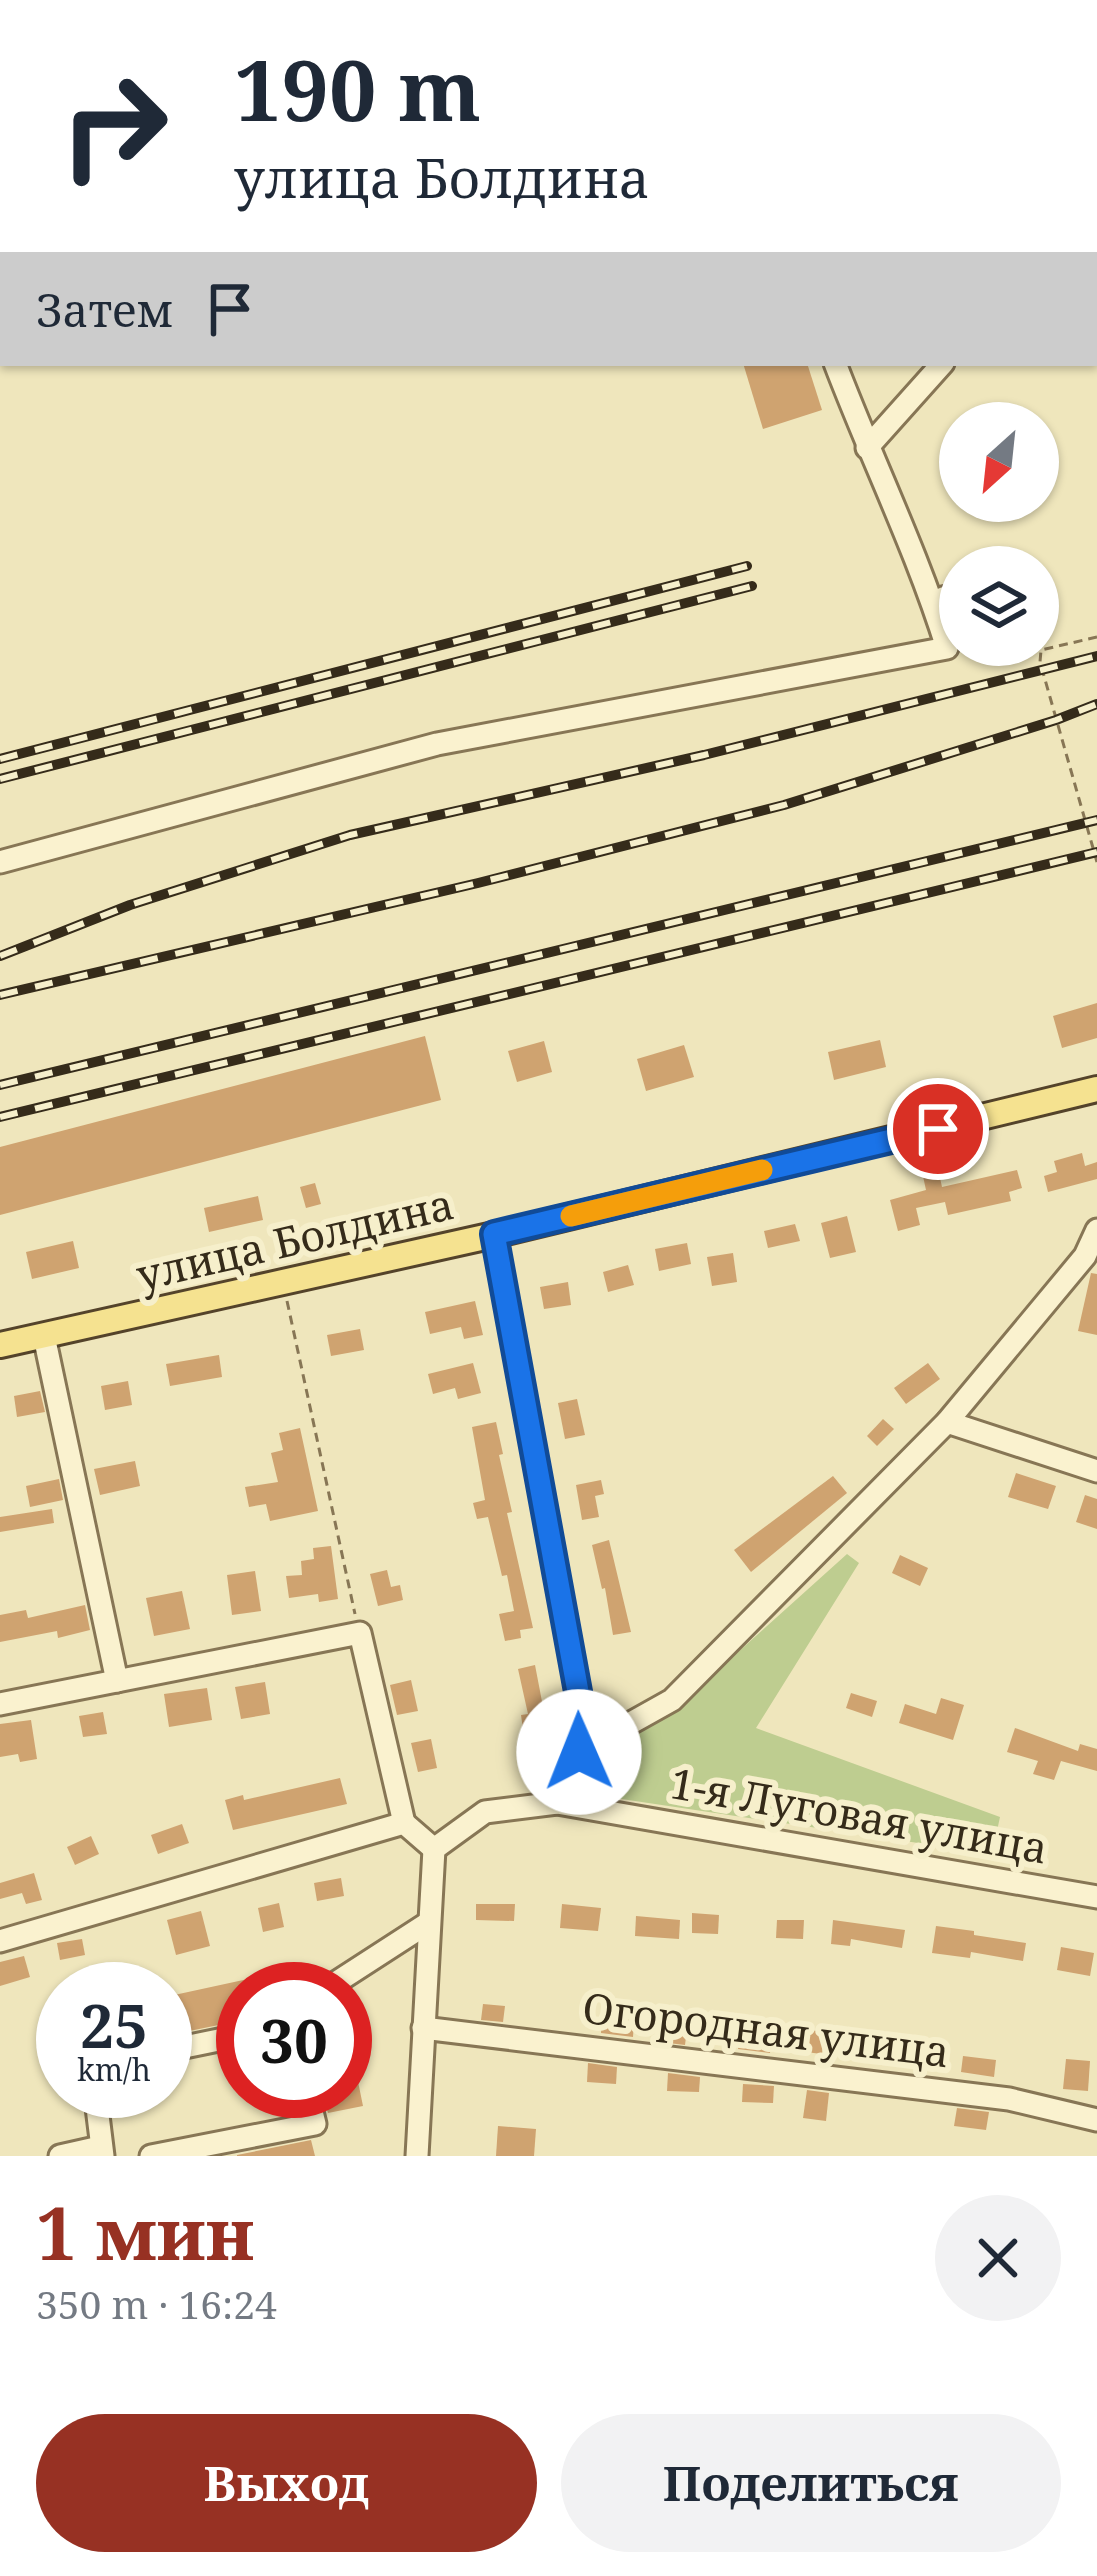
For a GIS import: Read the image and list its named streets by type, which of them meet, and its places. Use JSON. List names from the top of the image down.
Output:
{
  "streets": {
    "main road": ["улица Болдина"],
    "street": ["1-я Луговая улица", "Огородная улица"]
  },
  "north": "bottom left",
  "page": {
    "turn": ["190 m", "улица Болдина"],
    "then": "Затем",
    "speed": "25 km/h",
    "limit": "30",
    "heading": ["1 мин", "350 m · 16:24"],
    "buttons": ["Выход", "Поделиться"]
  }
}
